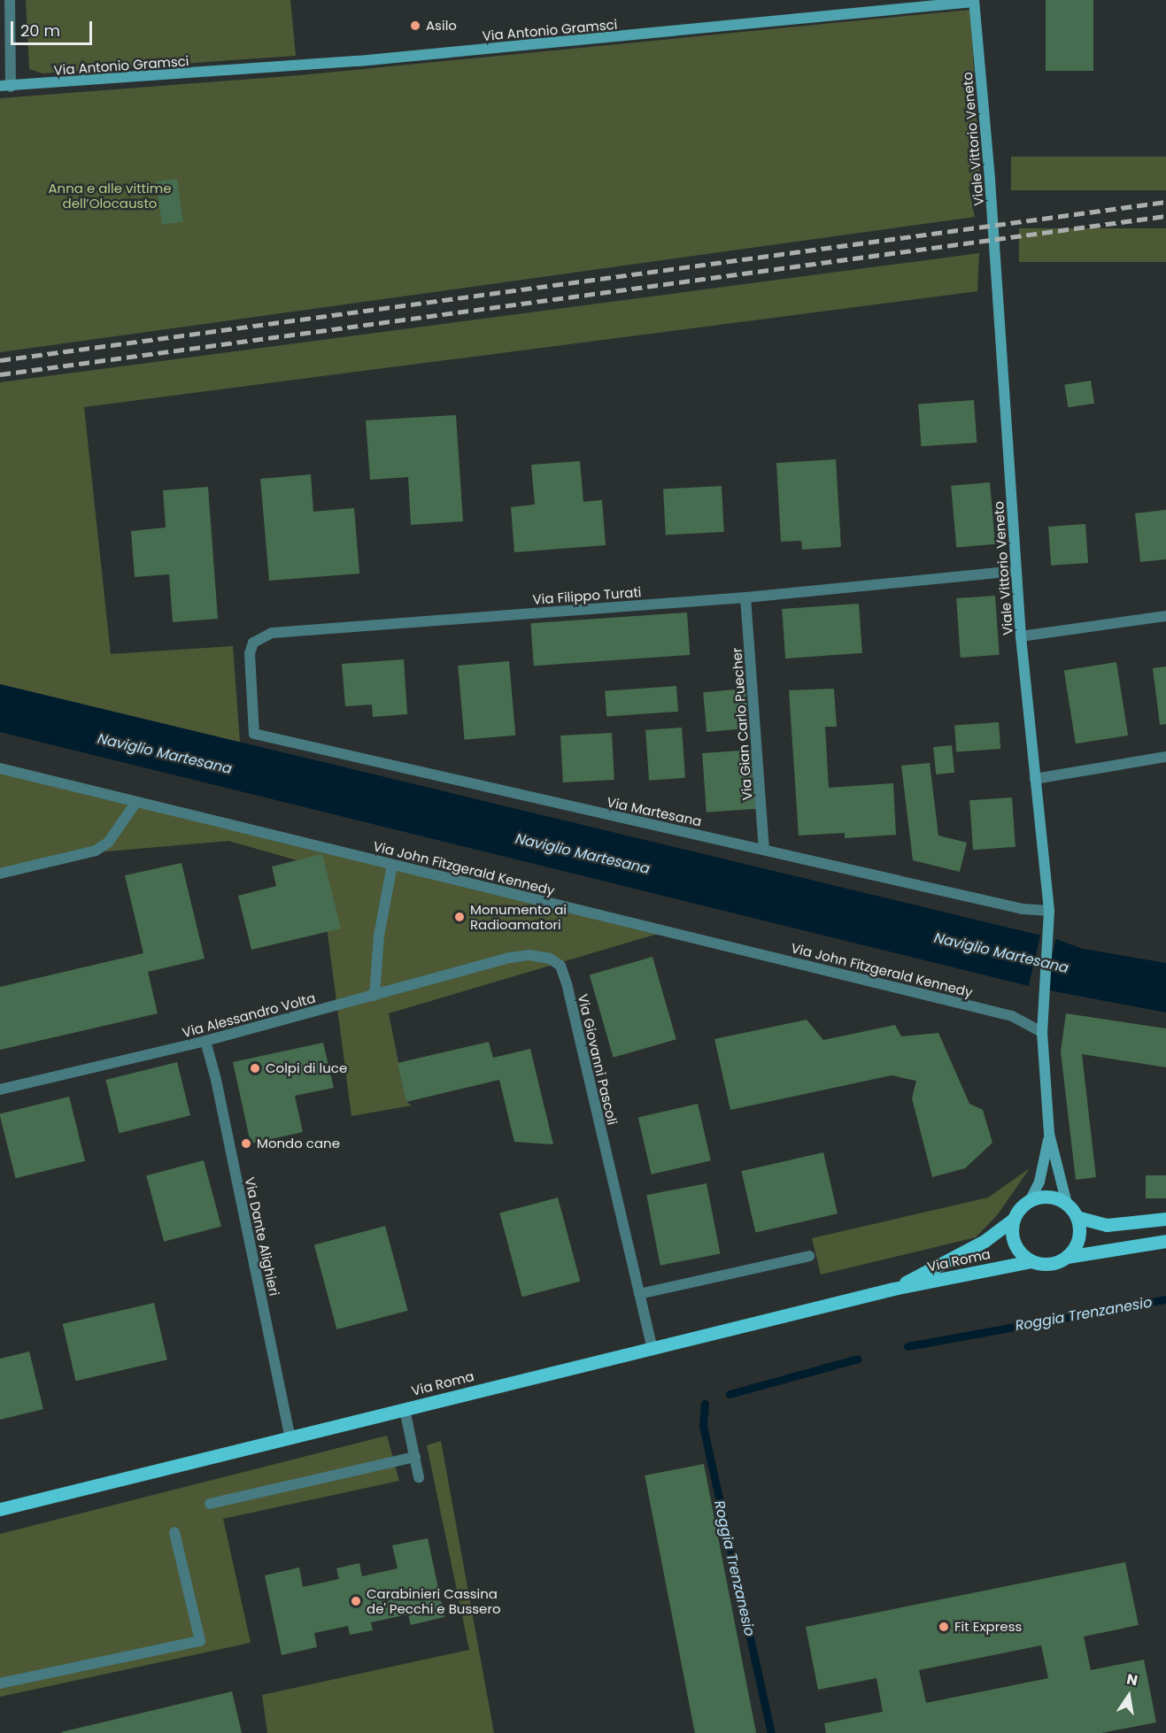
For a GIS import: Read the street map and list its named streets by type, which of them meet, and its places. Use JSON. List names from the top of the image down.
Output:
{
  "streets": {
    "main road": ["Via Roma"],
    "street": [
      "Via Antonio Gramsci",
      "Viale Vittorio Veneto",
      "Via Filippo Turati",
      "Via Gian Carlo Puecher",
      "Via Martesana",
      "Via John Fitzgerald Kennedy",
      "Via Alessandro Volta",
      "Via Giovanni Pascoli",
      "Via Dante Alighieri"
    ]
  },
  "crossings": [
    ["Via Antonio Gramsci", "Viale Vittorio Veneto"],
    ["Viale Vittorio Veneto", "Via Filippo Turati"],
    ["Viale Vittorio Veneto", "Via Martesana"],
    ["Viale Vittorio Veneto", "Via John Fitzgerald Kennedy"],
    ["Viale Vittorio Veneto", "Via Roma"],
    ["Via Filippo Turati", "Via Gian Carlo Puecher"],
    ["Via Filippo Turati", "Via Martesana"],
    ["Via Gian Carlo Puecher", "Via Martesana"],
    ["Via Alessandro Volta", "Via Giovanni Pascoli"],
    ["Via Alessandro Volta", "Via Dante Alighieri"],
    ["Via Giovanni Pascoli", "Via Roma"],
    ["Via Dante Alighieri", "Via Roma"]
  ],
  "water": ["Naviglio Martesana", "Roggia Trenzanesio"],
  "parks": ["Anna e alle vittime dell’Olocausto"],
  "places": [
    "Asilo",
    "Monumento ai Radioamatori",
    "Colpi di luce",
    "Mondo cane",
    "Carabinieri Cassina de' Pecchi e Bussero",
    "Fit Express"
  ],
  "scale_bar": "20 m",
  "north": "top"
}
